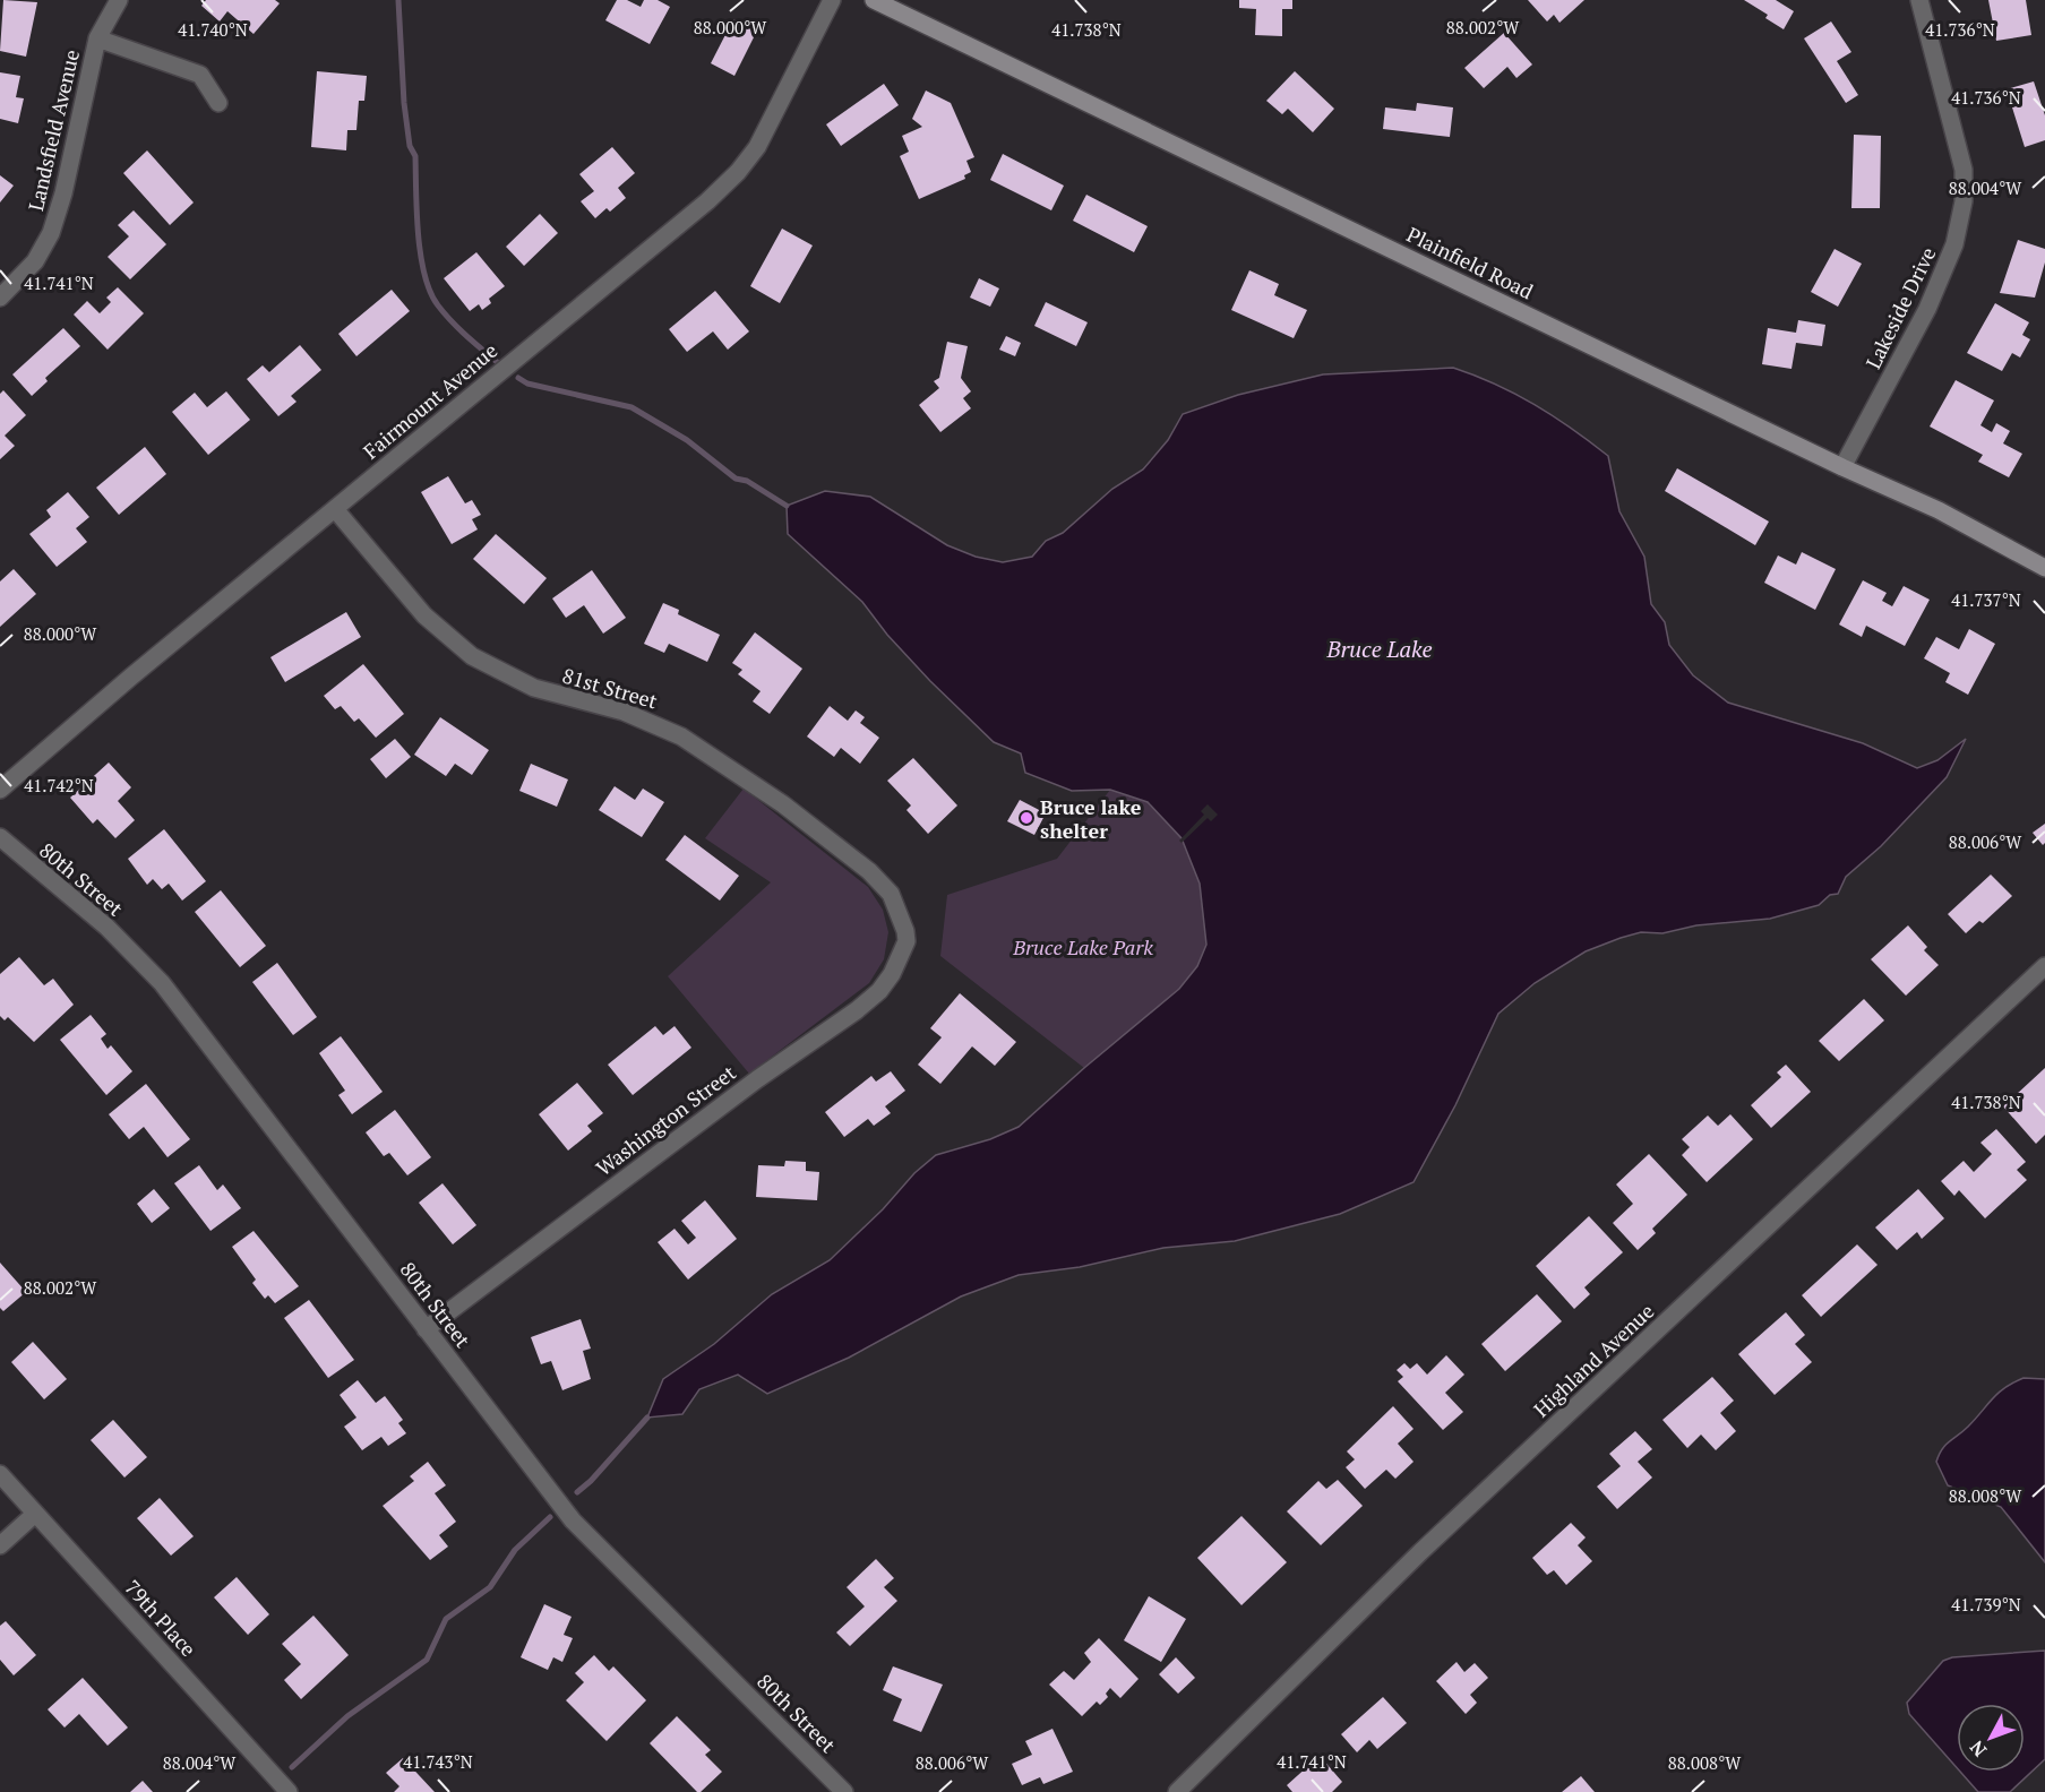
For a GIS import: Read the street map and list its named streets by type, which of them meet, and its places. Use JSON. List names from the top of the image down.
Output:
{
  "streets": {
    "main road": ["Plainfield Road"],
    "street": [
      "Landsfield Avenue",
      "Lakeside Drive",
      "Fairmount Avenue",
      "81st Street",
      "80th Street",
      "Washington Street",
      "Highland Avenue",
      "79th Place"
    ]
  },
  "crossings": [
    ["Plainfield Road", "Lakeside Drive"],
    ["Fairmount Avenue", "81st Street"],
    ["81st Street", "Washington Street"],
    ["80th Street", "Washington Street"]
  ],
  "water": ["Bruce Lake"],
  "parks": ["Bruce Lake Park"],
  "places": ["Bruce lake shelter"],
  "north": "bottom left",
  "coordinates": [
    "88.000°W",
    "88.002°W",
    "41.736°N",
    "41.738°N",
    "41.740°N",
    "88.004°W",
    "41.741°N",
    "41.737°N",
    "41.742°N",
    "88.006°W",
    "88.008°W",
    "41.739°N",
    "41.743°N"
  ]
}
